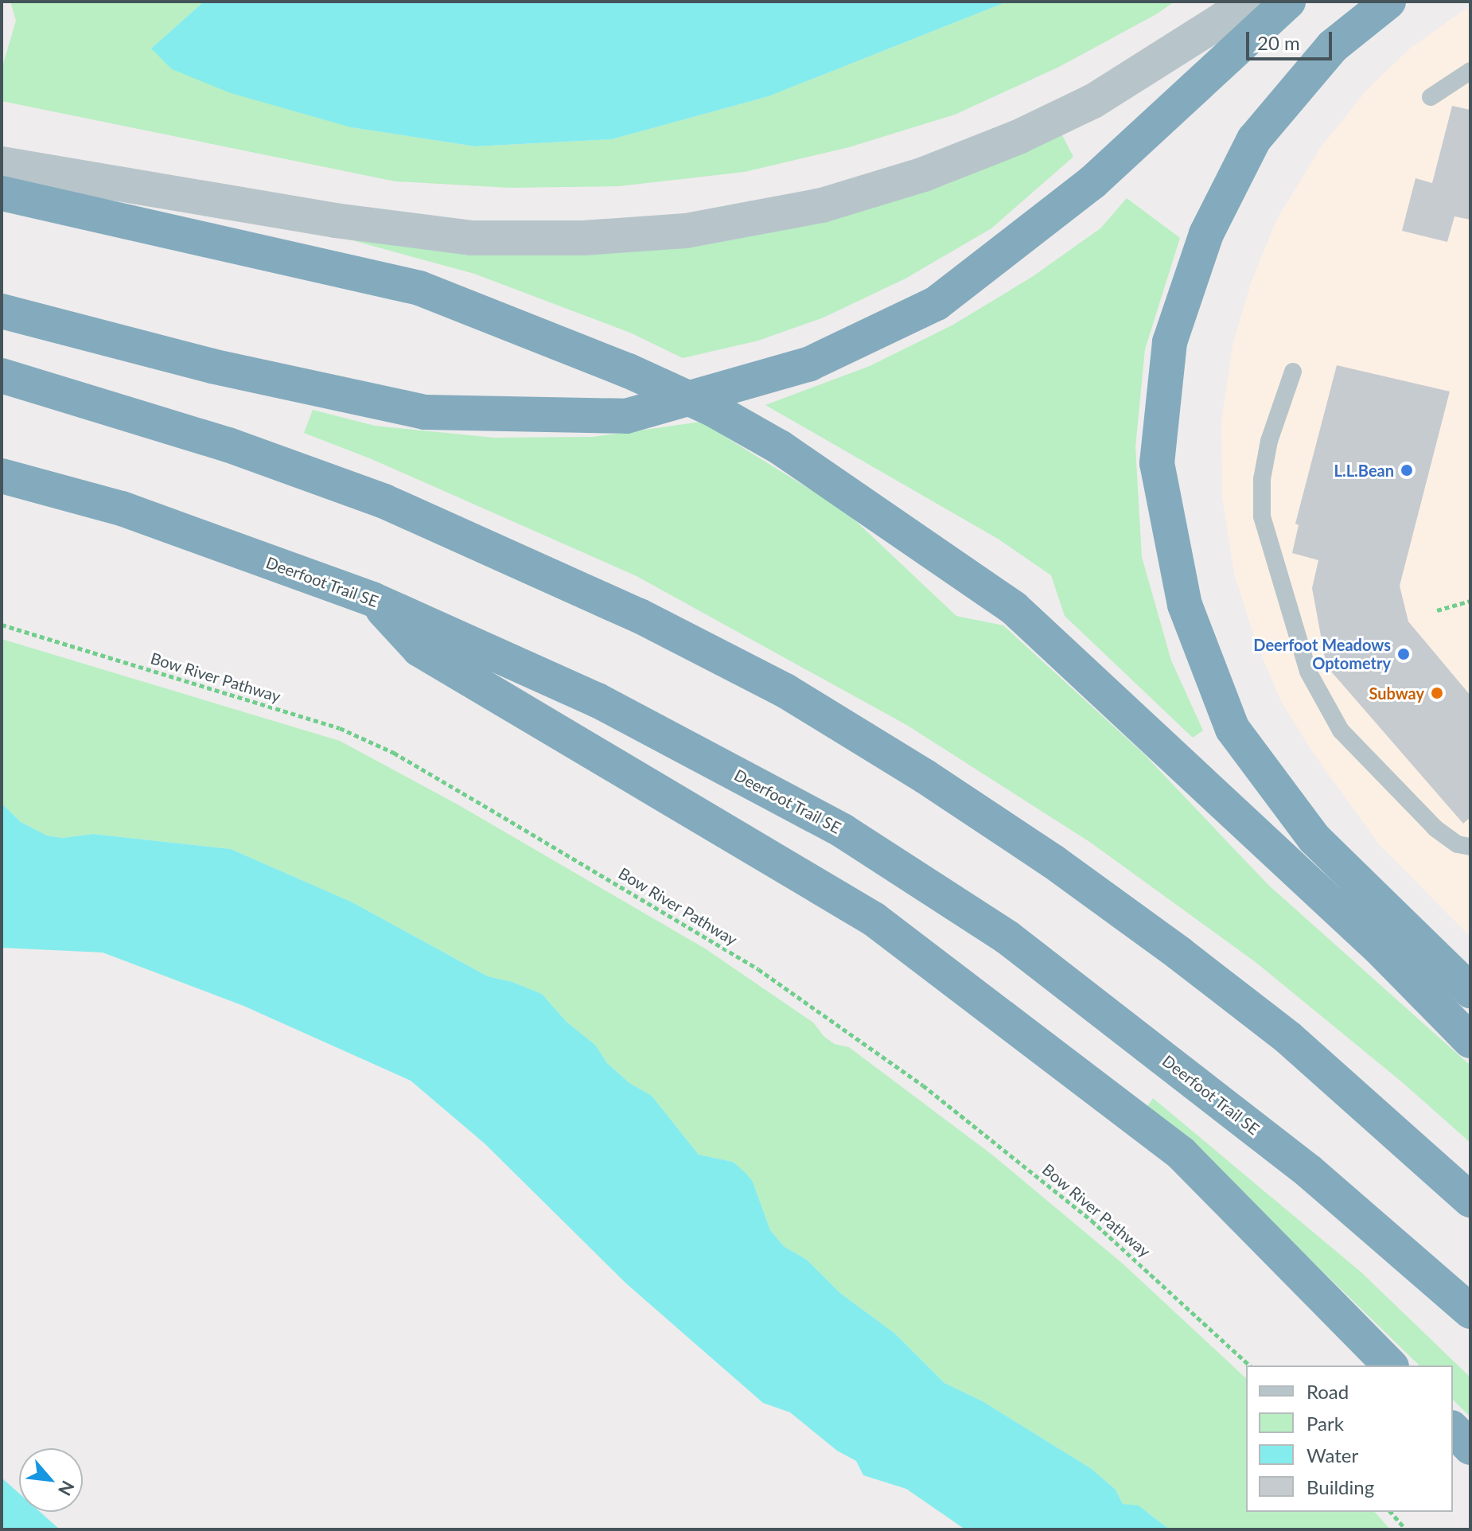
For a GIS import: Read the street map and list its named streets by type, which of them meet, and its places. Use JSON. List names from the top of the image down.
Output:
{
  "streets": {
    "highway": ["Deerfoot Trail SE"],
    "path": ["Bow River Pathway"]
  },
  "places": ["L.L.Bean", "Deerfoot Meadows Optometry", "Subway"],
  "legend": [
    "Road",
    "Park",
    "Water",
    "Building"
  ],
  "scale_bar": "20 m",
  "north": "bottom right"
}
